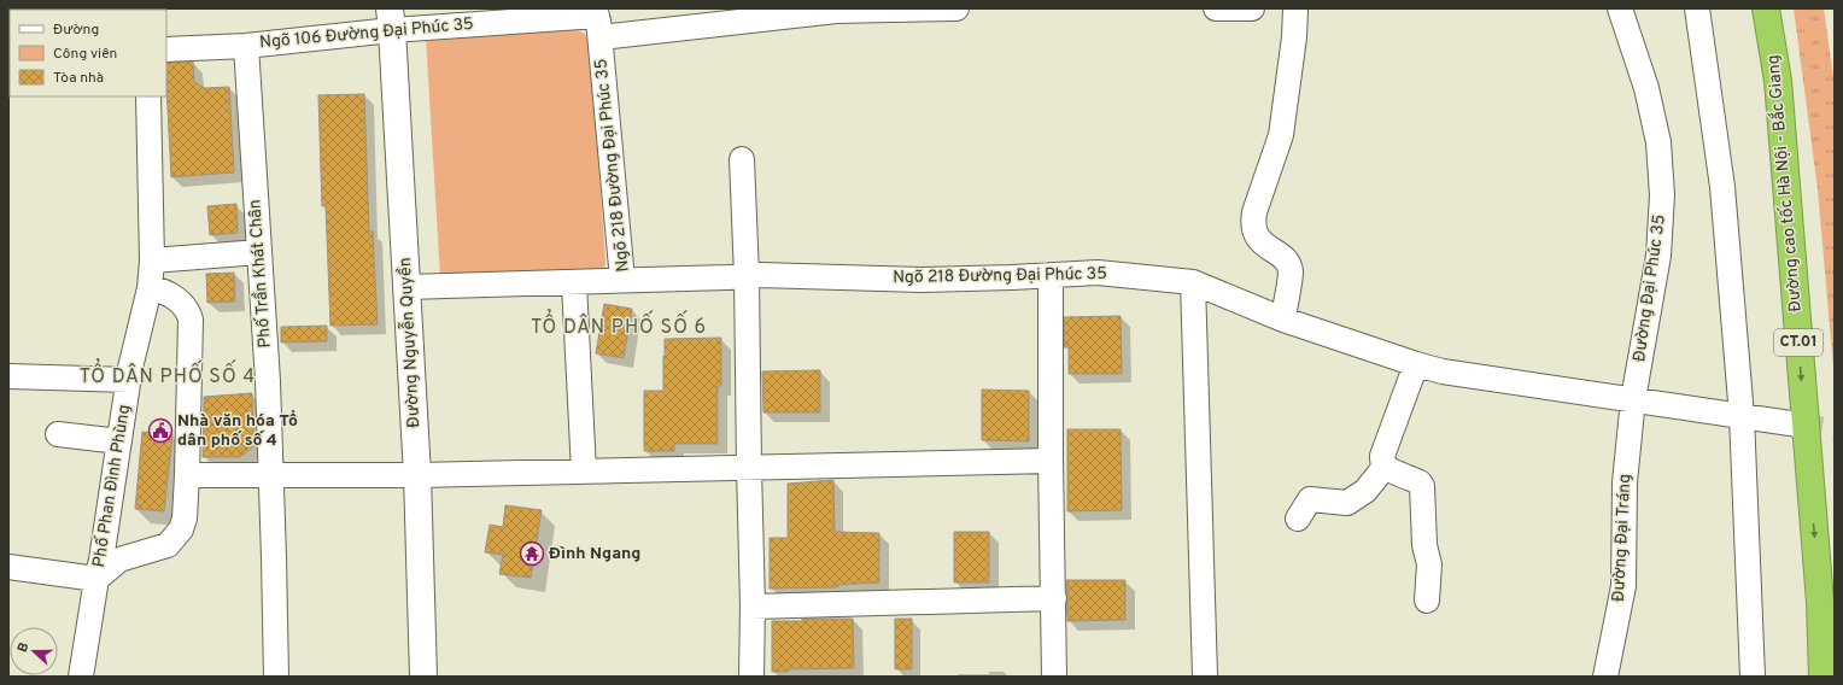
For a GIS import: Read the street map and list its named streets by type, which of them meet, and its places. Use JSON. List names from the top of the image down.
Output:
{
  "streets": {
    "highway": ["Đường cao tốc Hà Nội - Bắc Giang", "CT.01"],
    "street": [
      "Ngõ 106 Đường Đại Phúc 35",
      "Ngõ 218 Đường Đại Phúc 35",
      "Phố Trần Khát Chân",
      "Đường Đại Phúc 35",
      "Đường Nguyễn Quyền",
      "Phố Phan Đình Phùng",
      "Đường Đại Tráng"
    ]
  },
  "crossings": [
    ["Ngõ 106 Đường Đại Phúc 35", "Ngõ 218 Đường Đại Phúc 35"],
    ["Ngõ 106 Đường Đại Phúc 35", "Phố Trần Khát Chân"],
    ["Ngõ 106 Đường Đại Phúc 35", "Đường Nguyễn Quyền"],
    ["Ngõ 218 Đường Đại Phúc 35", "Đường Đại Phúc 35"],
    ["Ngõ 218 Đường Đại Phúc 35", "Đường Đại Tráng"],
    ["Đường Đại Phúc 35", "Đường Đại Tráng"]
  ],
  "one_way": ["Đường cao tốc Hà Nội - Bắc Giang"],
  "districts": ["TỔ DÂN PHỐ SỐ 6", "TỔ DÂN PHỐ SỐ 4"],
  "places": {
    "public building": ["Nhà văn hóa Tổ dân phố số 4"],
    "temple": ["Đình Ngang"]
  },
  "legend": ["Đường", "Công viên", "Tòa nhà"],
  "north": "left"
}
